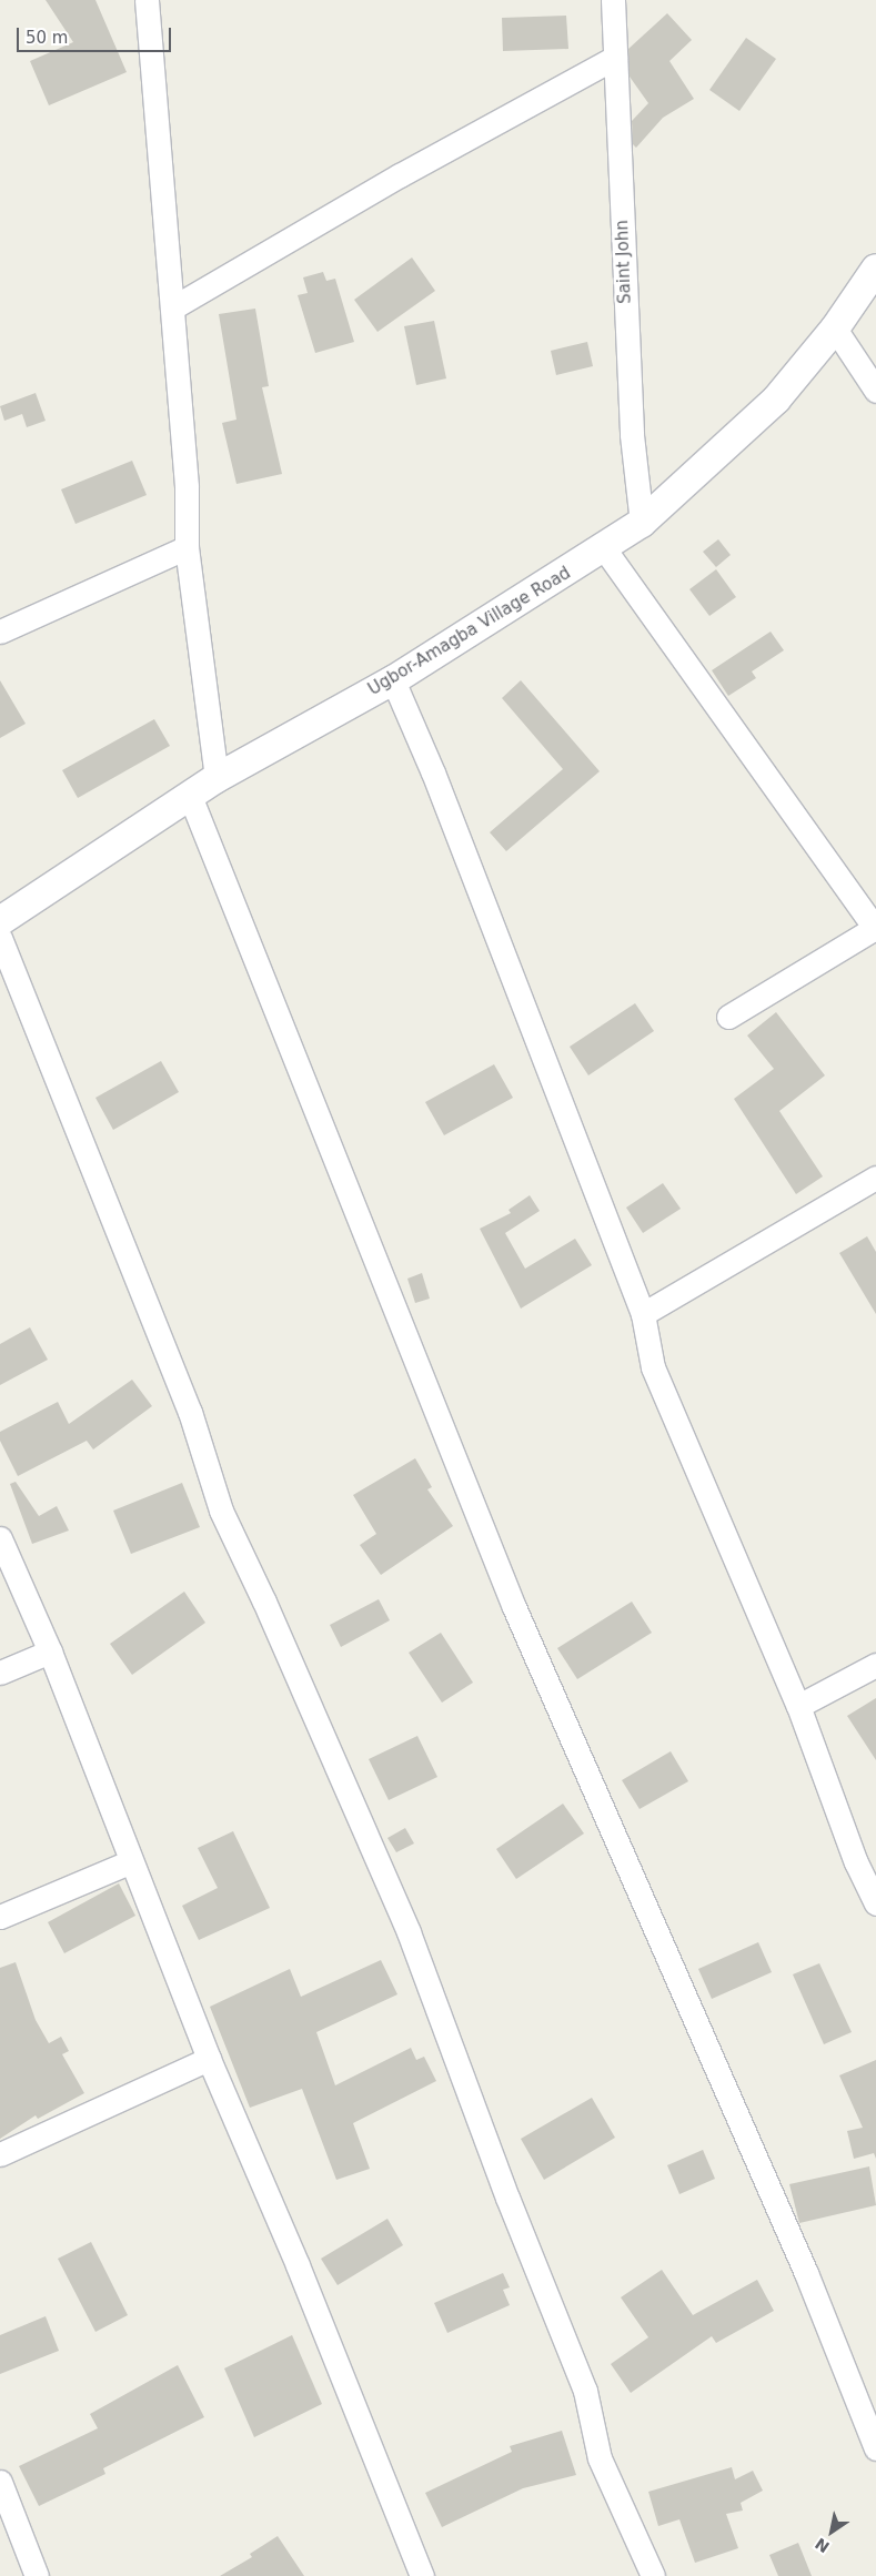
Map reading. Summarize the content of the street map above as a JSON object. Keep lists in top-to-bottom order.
{
  "streets": {
    "street": ["Saint John", "Ugbor-Amagba Village Road"]
  },
  "crossings": [
    ["Saint John", "Ugbor-Amagba Village Road"]
  ],
  "scale_bar": "50 m",
  "north": "bottom left"
}
